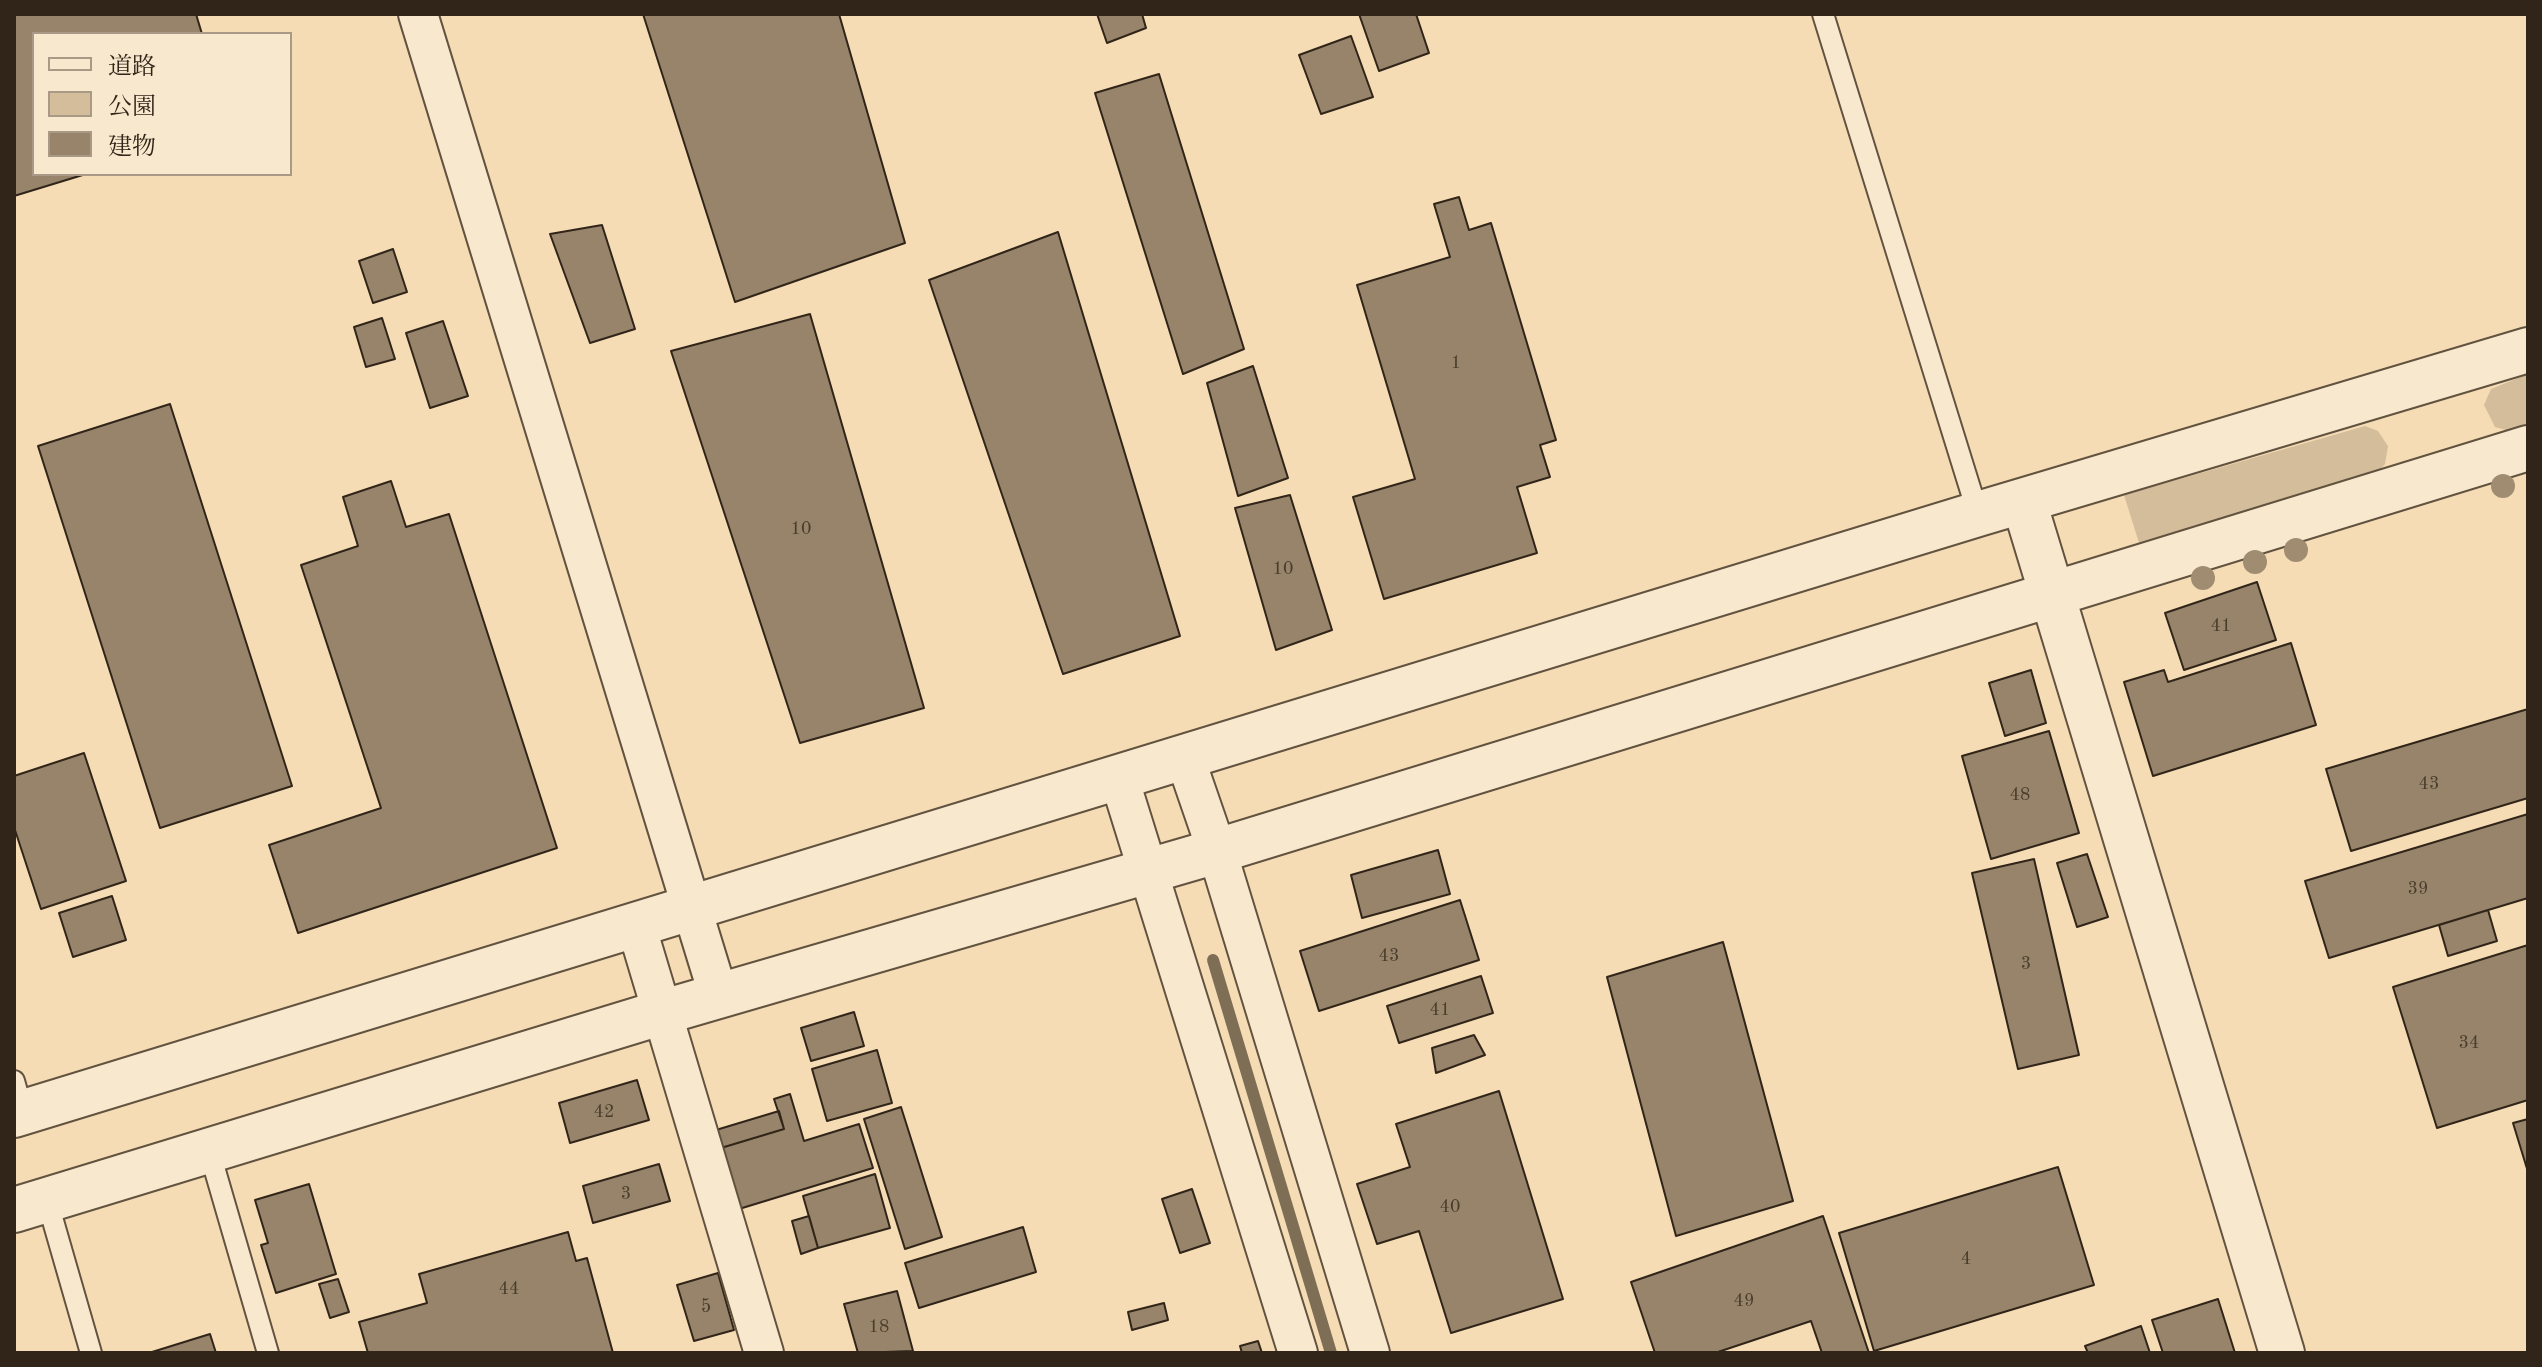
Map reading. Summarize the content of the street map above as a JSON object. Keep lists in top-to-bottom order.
{
  "house_numbers": [
    "1",
    "10",
    "10",
    "41",
    "43",
    "48",
    "39",
    "43",
    "3",
    "41",
    "34",
    "42",
    "3",
    "40",
    "4",
    "44",
    "49",
    "5",
    "18"
  ],
  "legend": ["道路", "公園", "建物"]
}
